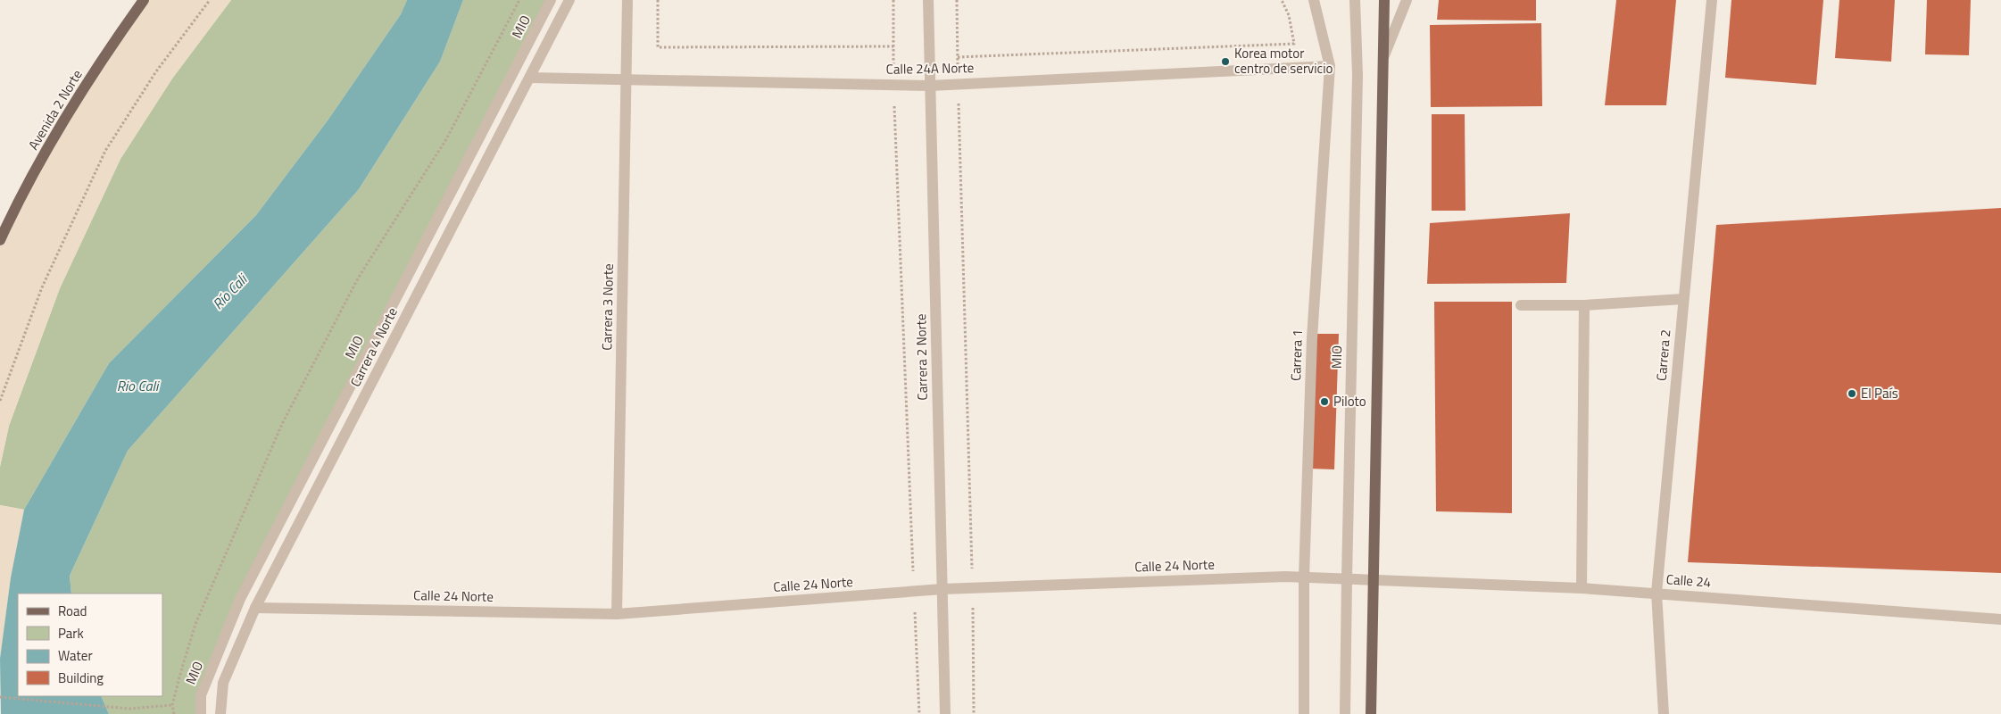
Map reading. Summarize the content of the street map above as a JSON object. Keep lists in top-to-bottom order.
{
  "streets": {
    "main road": ["Avenida 2 Norte"],
    "street": [
      "MIO",
      "Calle 24A Norte",
      "Carrera 3 Norte",
      "Carrera 4 Norte",
      "Carrera 1",
      "Carrera 2",
      "Carrera 2 Norte",
      "Calle 24 Norte",
      "Calle 24"
    ]
  },
  "crossings": [
    ["MIO", "Calle 24 Norte"],
    ["Calle 24A Norte", "Carrera 3 Norte"],
    ["Calle 24A Norte", "Carrera 4 Norte"],
    ["Calle 24A Norte", "Carrera 1"],
    ["Calle 24A Norte", "Carrera 2 Norte"],
    ["Carrera 3 Norte", "Calle 24 Norte"],
    ["Carrera 4 Norte", "Calle 24 Norte"],
    ["Carrera 1", "Calle 24 Norte"],
    ["Carrera 2", "Calle 24"],
    ["Carrera 2 Norte", "Calle 24 Norte"],
    ["Calle 24 Norte", "Calle 24"]
  ],
  "water": ["Río Cali", "Rio Cali"],
  "places": ["Korea motor centro de servicio", "El País", "Piloto"],
  "legend": [
    "Road",
    "Park",
    "Water",
    "Building"
  ]
}
